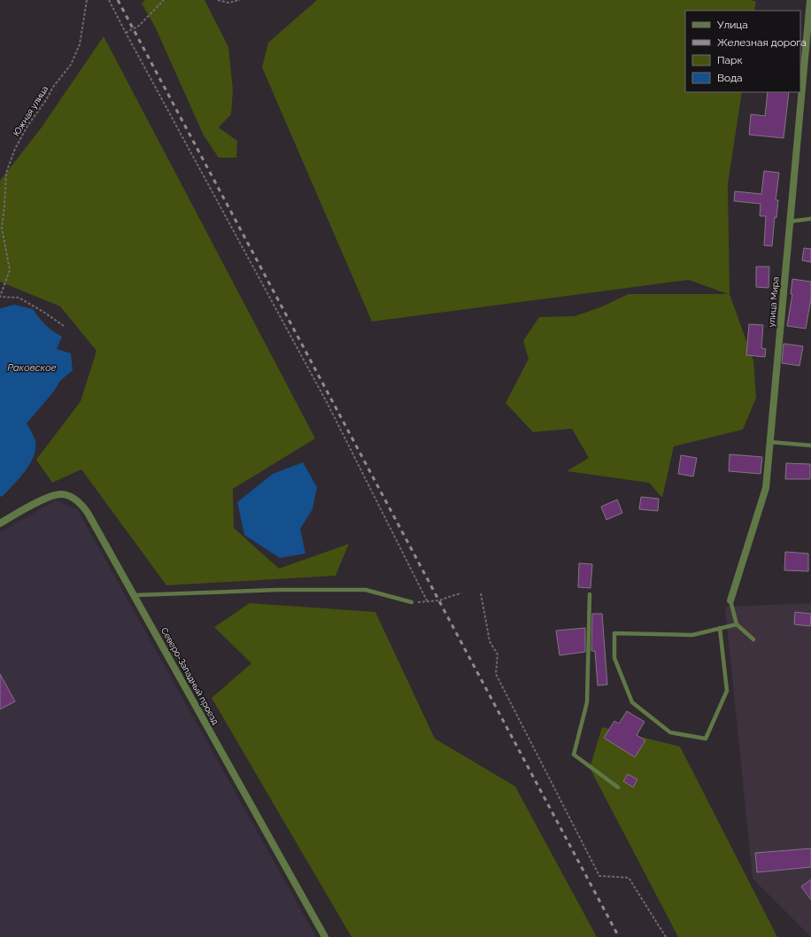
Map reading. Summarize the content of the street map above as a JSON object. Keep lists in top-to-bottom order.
{
  "streets": {
    "street": ["улица Мира", "Северо-Западный проезд"],
    "path": ["Южная улица"]
  },
  "water": ["Раковское"],
  "legend": [
    "Улица",
    "Железная дорога",
    "Парк",
    "Вода"
  ]
}
